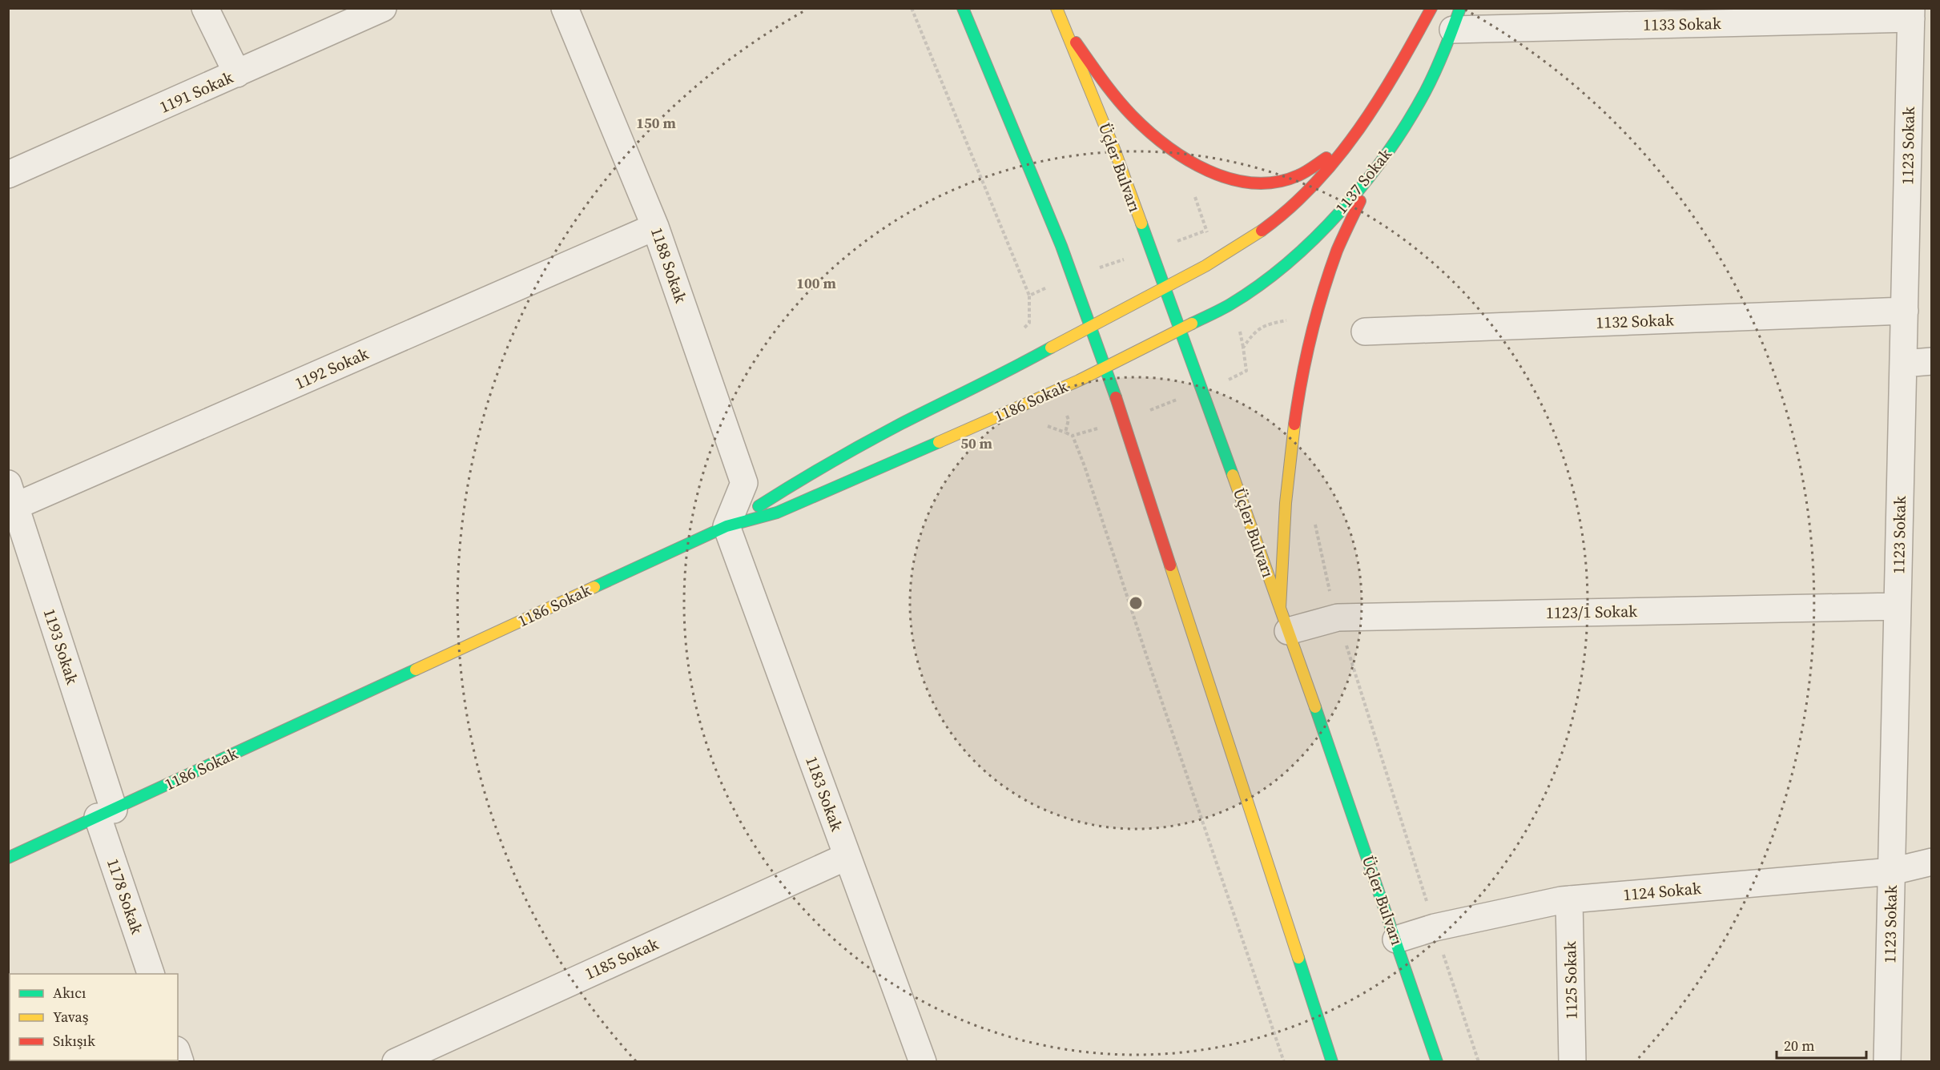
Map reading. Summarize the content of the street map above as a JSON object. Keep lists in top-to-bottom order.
{
  "streets": {
    "street": [
      "1133 Sokak",
      "1191 Sokak",
      "1123 Sokak",
      "Üçler Bulvarı",
      "1137 Sokak",
      "1188 Sokak",
      "1132 Sokak",
      "1192 Sokak",
      "1186 Sokak",
      "1123/1 Sokak",
      "1193 Sokak",
      "1183 Sokak",
      "1124 Sokak",
      "1178 Sokak",
      "1185 Sokak",
      "1125 Sokak"
    ]
  },
  "crossings": [
    ["1133 Sokak", "1123 Sokak"],
    ["1133 Sokak", "1137 Sokak"],
    ["1123 Sokak", "1132 Sokak"],
    ["1123 Sokak", "1123/1 Sokak"],
    ["1123 Sokak", "1124 Sokak"],
    ["Üçler Bulvarı", "1137 Sokak"],
    ["Üçler Bulvarı", "1186 Sokak"],
    ["Üçler Bulvarı", "1123/1 Sokak"],
    ["Üçler Bulvarı", "1124 Sokak"],
    ["1137 Sokak", "1186 Sokak"],
    ["1188 Sokak", "1192 Sokak"],
    ["1188 Sokak", "1186 Sokak"],
    ["1188 Sokak", "1183 Sokak"],
    ["1192 Sokak", "1193 Sokak"],
    ["1186 Sokak", "1193 Sokak"],
    ["1186 Sokak", "1183 Sokak"],
    ["1186 Sokak", "1178 Sokak"],
    ["1193 Sokak", "1178 Sokak"],
    ["1183 Sokak", "1185 Sokak"],
    ["1124 Sokak", "1125 Sokak"]
  ],
  "legend": ["Akıcı", "Yavaş", "Sıkışık"],
  "scale_bar": "20 m",
  "rings": ["150 m", "100 m", "50 m"]
}
